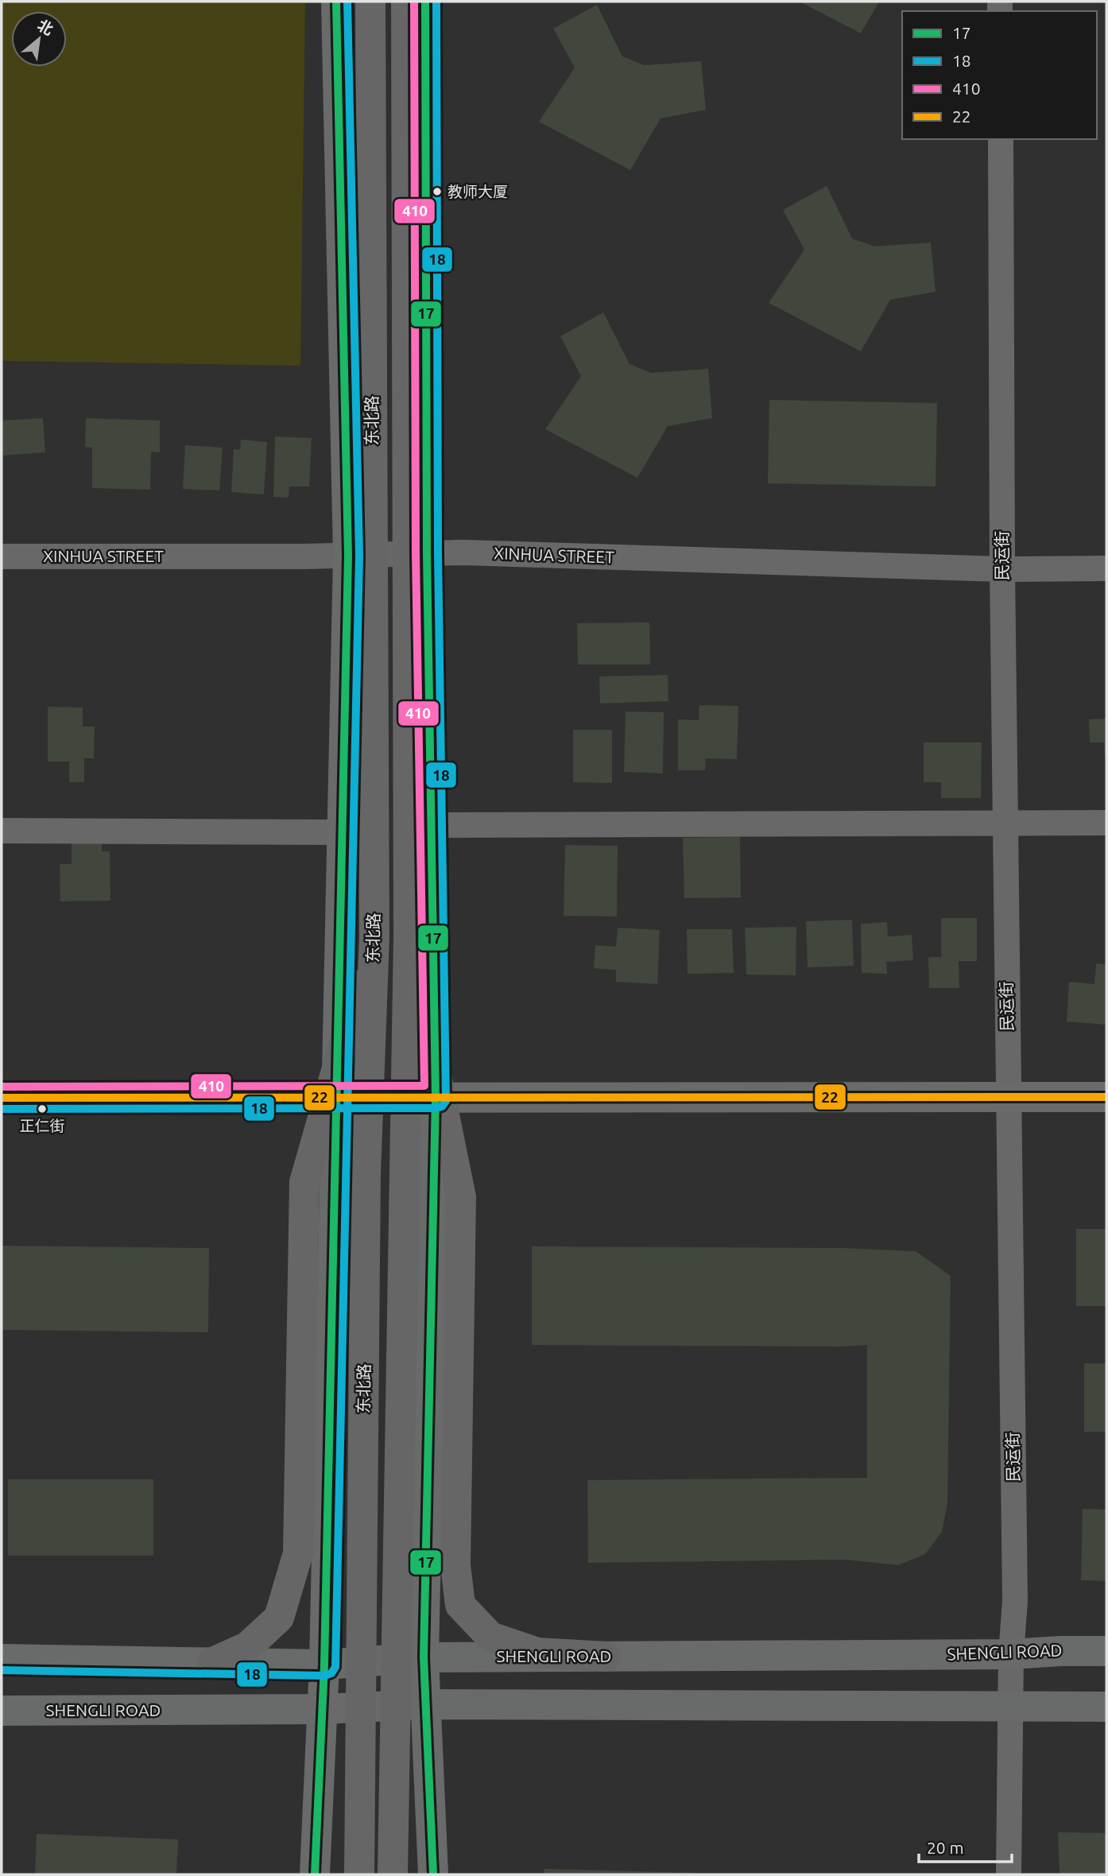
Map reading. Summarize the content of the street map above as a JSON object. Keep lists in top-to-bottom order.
{
  "streets": {
    "highway": ["东北路"],
    "main road": ["SHENGLI ROAD"],
    "street": ["XINHUA STREET", "民运街"]
  },
  "crossings": [
    ["东北路", "XINHUA STREET"],
    ["东北路", "SHENGLI ROAD"],
    ["XINHUA STREET", "民运街"],
    ["民运街", "SHENGLI ROAD"]
  ],
  "places": ["教师大厦", "正仁街"],
  "lines": [
    "transit line 17",
    "transit line 18",
    "transit line 410",
    "transit line 22"
  ],
  "legend": [
    "17",
    "18",
    "410",
    "22"
  ],
  "scale_bar": "20 m",
  "north": "top right"
}
